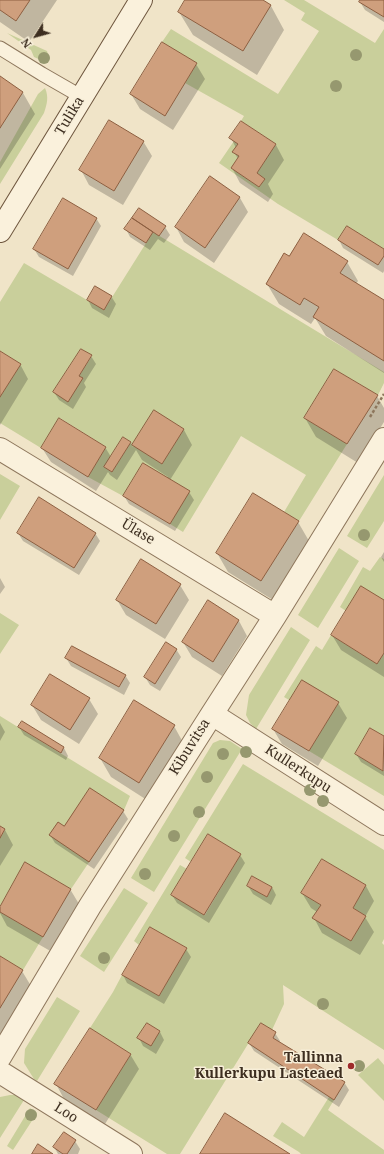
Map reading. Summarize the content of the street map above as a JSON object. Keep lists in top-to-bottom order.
{
  "streets": {
    "street": [
      "Tulika",
      "Ülase",
      "Kibuvitsa",
      "Kullerkupu",
      "Loo"
    ]
  },
  "crossings": [
    ["Ülase", "Kibuvitsa"],
    ["Kibuvitsa", "Kullerkupu"]
  ],
  "places": ["Tallinna Kullerkupu Lasteaed"],
  "north": "bottom left"
}
